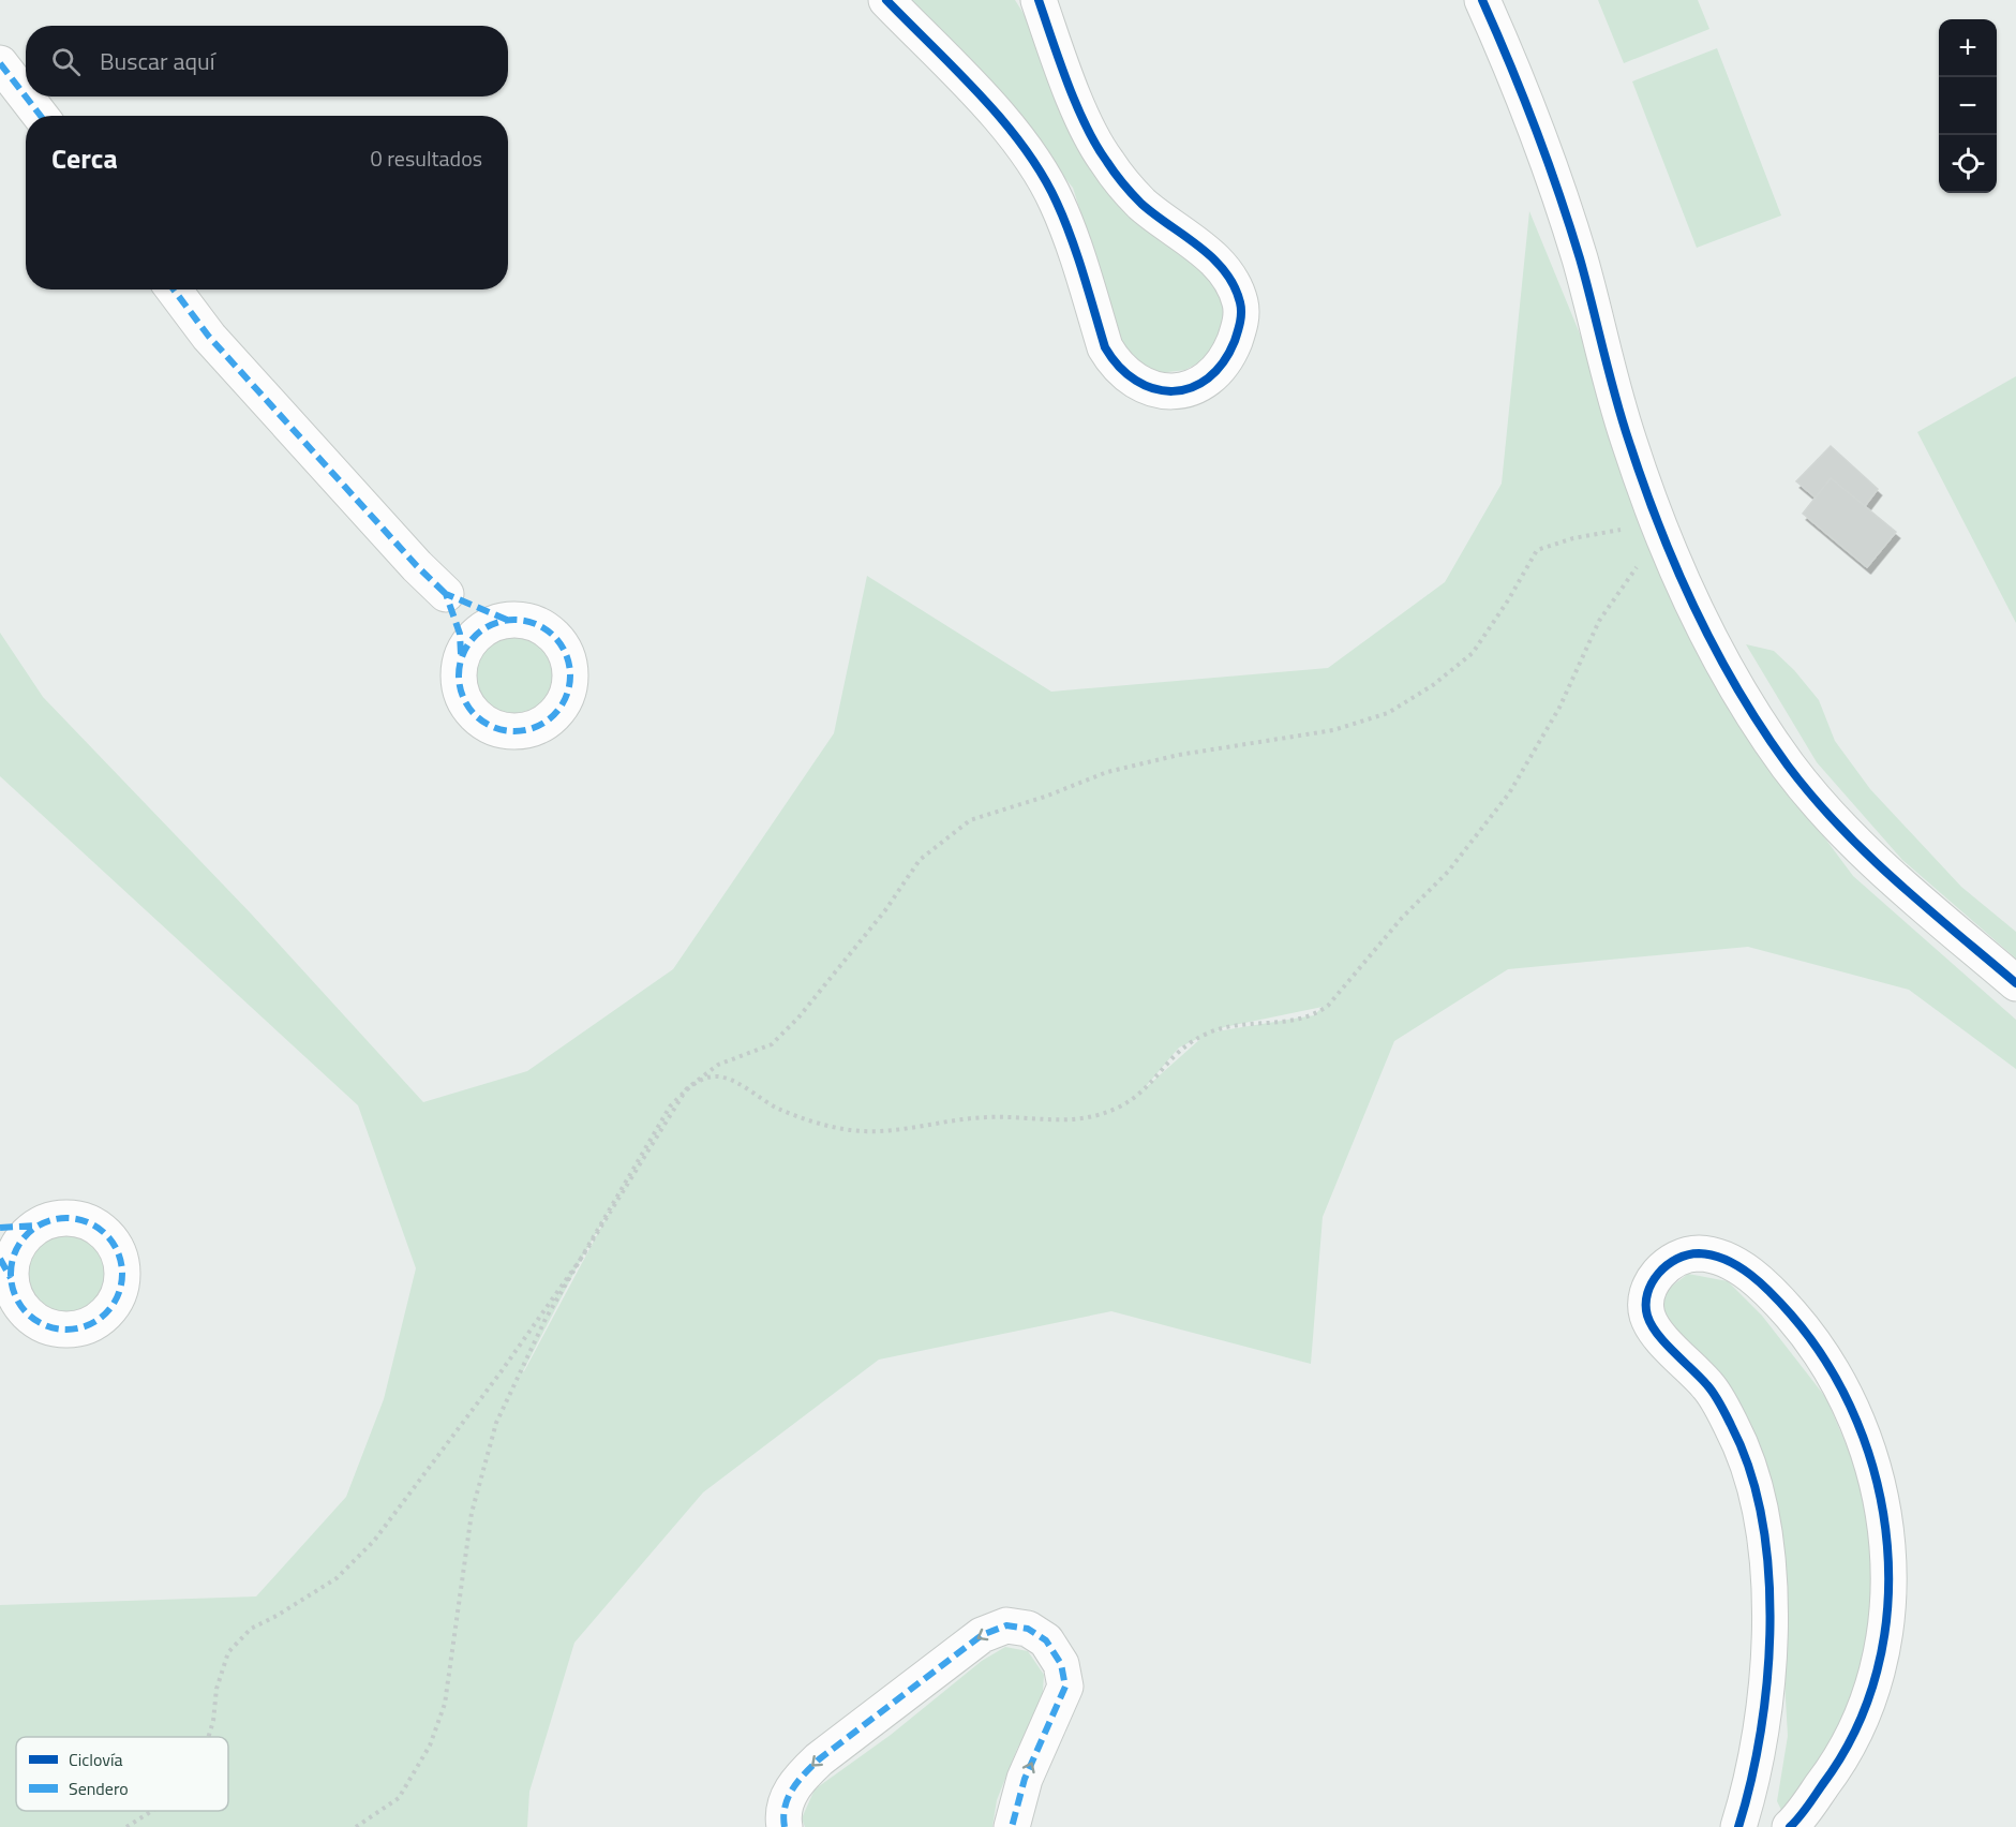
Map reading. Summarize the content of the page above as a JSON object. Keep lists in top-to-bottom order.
{
  "legend": ["Ciclovía", "Sendero"],
  "page": {
    "map_buttons": ["+", "−"],
    "search": "Buscar aquí",
    "heading": ["Cerca", "0 resultados"]
  }
}
